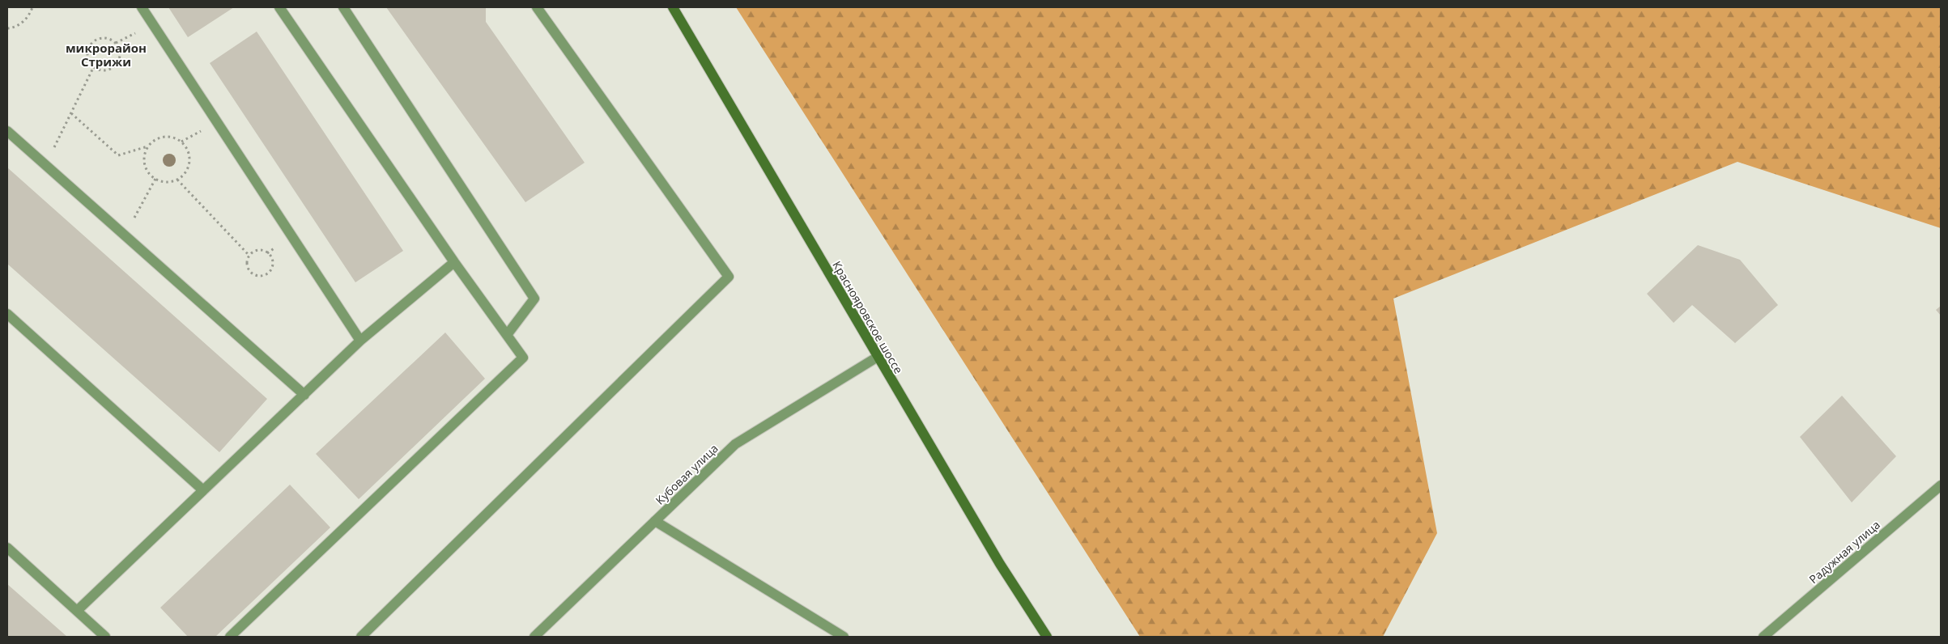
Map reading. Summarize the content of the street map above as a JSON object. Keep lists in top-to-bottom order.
{
  "streets": {
    "street": ["Краснояровское шоссе", "Кубовая улица", "Радужная улица"]
  },
  "crossings": [
    ["Краснояровское шоссе", "Кубовая улица"]
  ],
  "districts": ["микрорайон Стрижи"]
}
